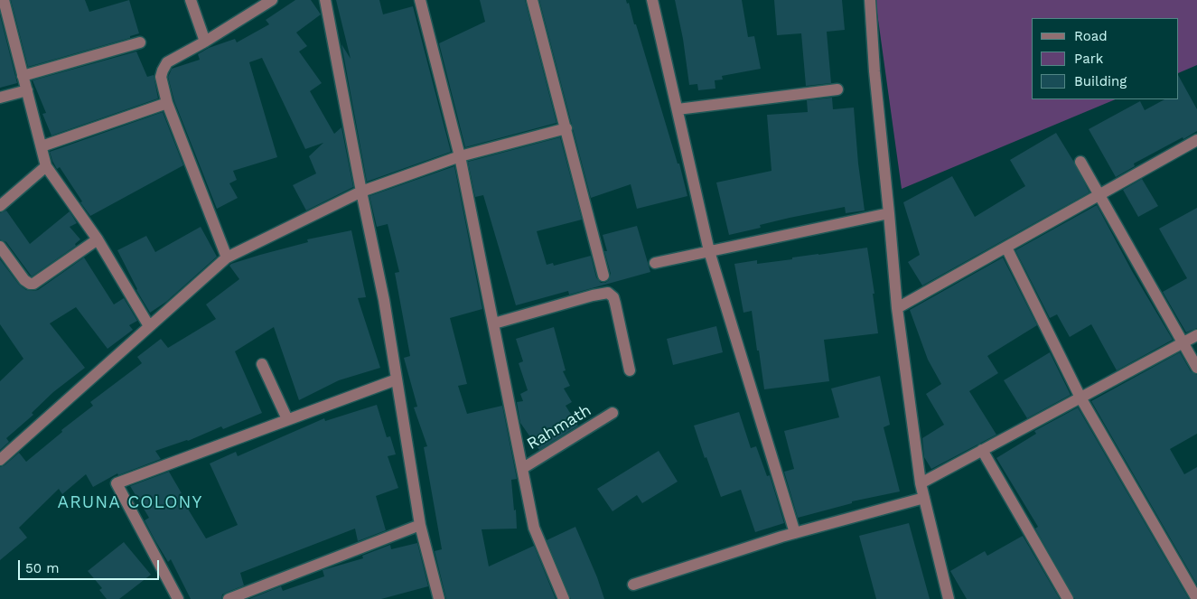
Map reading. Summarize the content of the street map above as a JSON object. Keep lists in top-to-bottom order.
{
  "streets": {
    "street": ["Rahmath"]
  },
  "districts": ["ARUNA COLONY"],
  "legend": ["Road", "Park", "Building"],
  "scale_bar": "50 m"
}
